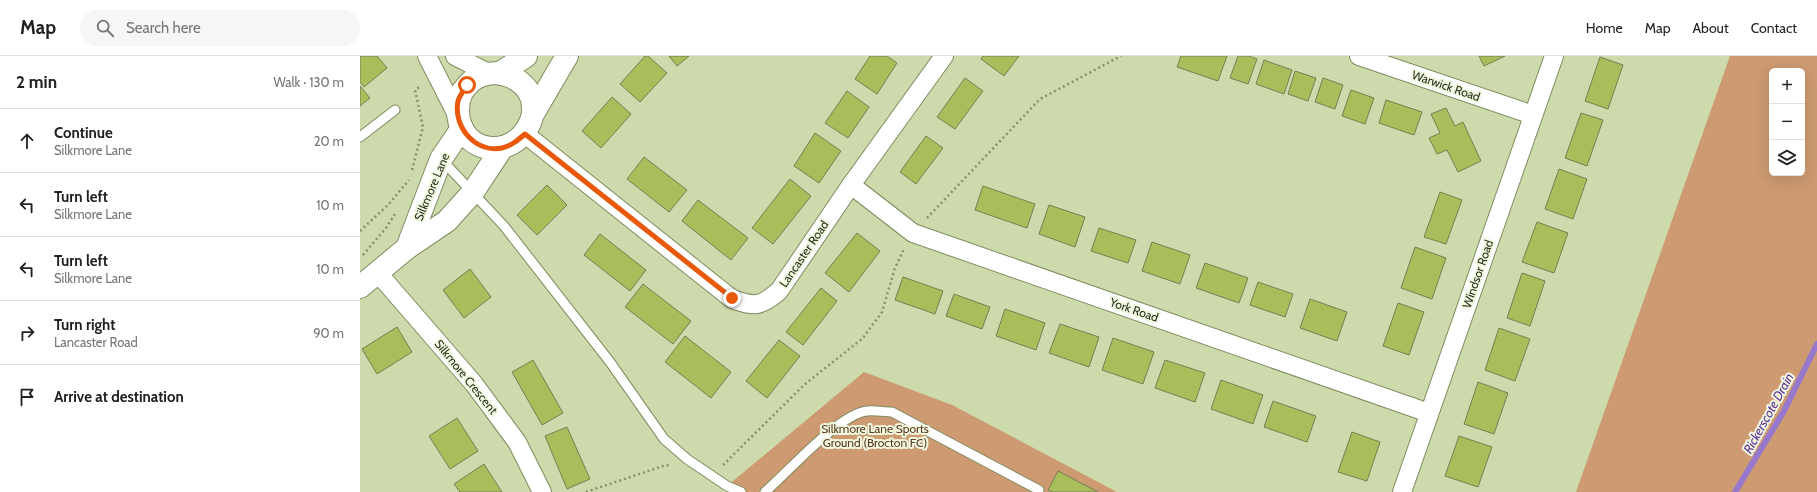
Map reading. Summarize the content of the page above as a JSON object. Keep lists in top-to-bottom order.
{
  "streets": {
    "street": [
      "Warwick Road",
      "Silkmore Lane",
      "Lancaster Road",
      "Windsor Road",
      "York Road",
      "Silkmore Crescent"
    ]
  },
  "crossings": [
    ["Warwick Road", "Windsor Road"],
    ["Silkmore Lane", "Lancaster Road"],
    ["Silkmore Lane", "Silkmore Crescent"],
    ["Lancaster Road", "York Road"],
    ["Windsor Road", "York Road"]
  ],
  "water": ["Rickerscote Drain"],
  "parks": ["Silkmore Lane Sports Ground (Brocton FC)"],
  "page": {
    "header": "Map",
    "search": "Search here",
    "nav": [
      "Home",
      "Map",
      "About",
      "Contact"
    ],
    "heading": ["2 min", "Walk · 130 m"],
    "map_buttons": ["+", "−"],
    "list": [
      ["Continue", "Silkmore Lane", "20 m"],
      ["Turn left", "Silkmore Lane", "10 m"],
      ["Turn left", "Silkmore Lane", "10 m"],
      ["Turn right", "Lancaster Road", "90 m"],
      "Arrive at destination"
    ]
  }
}
